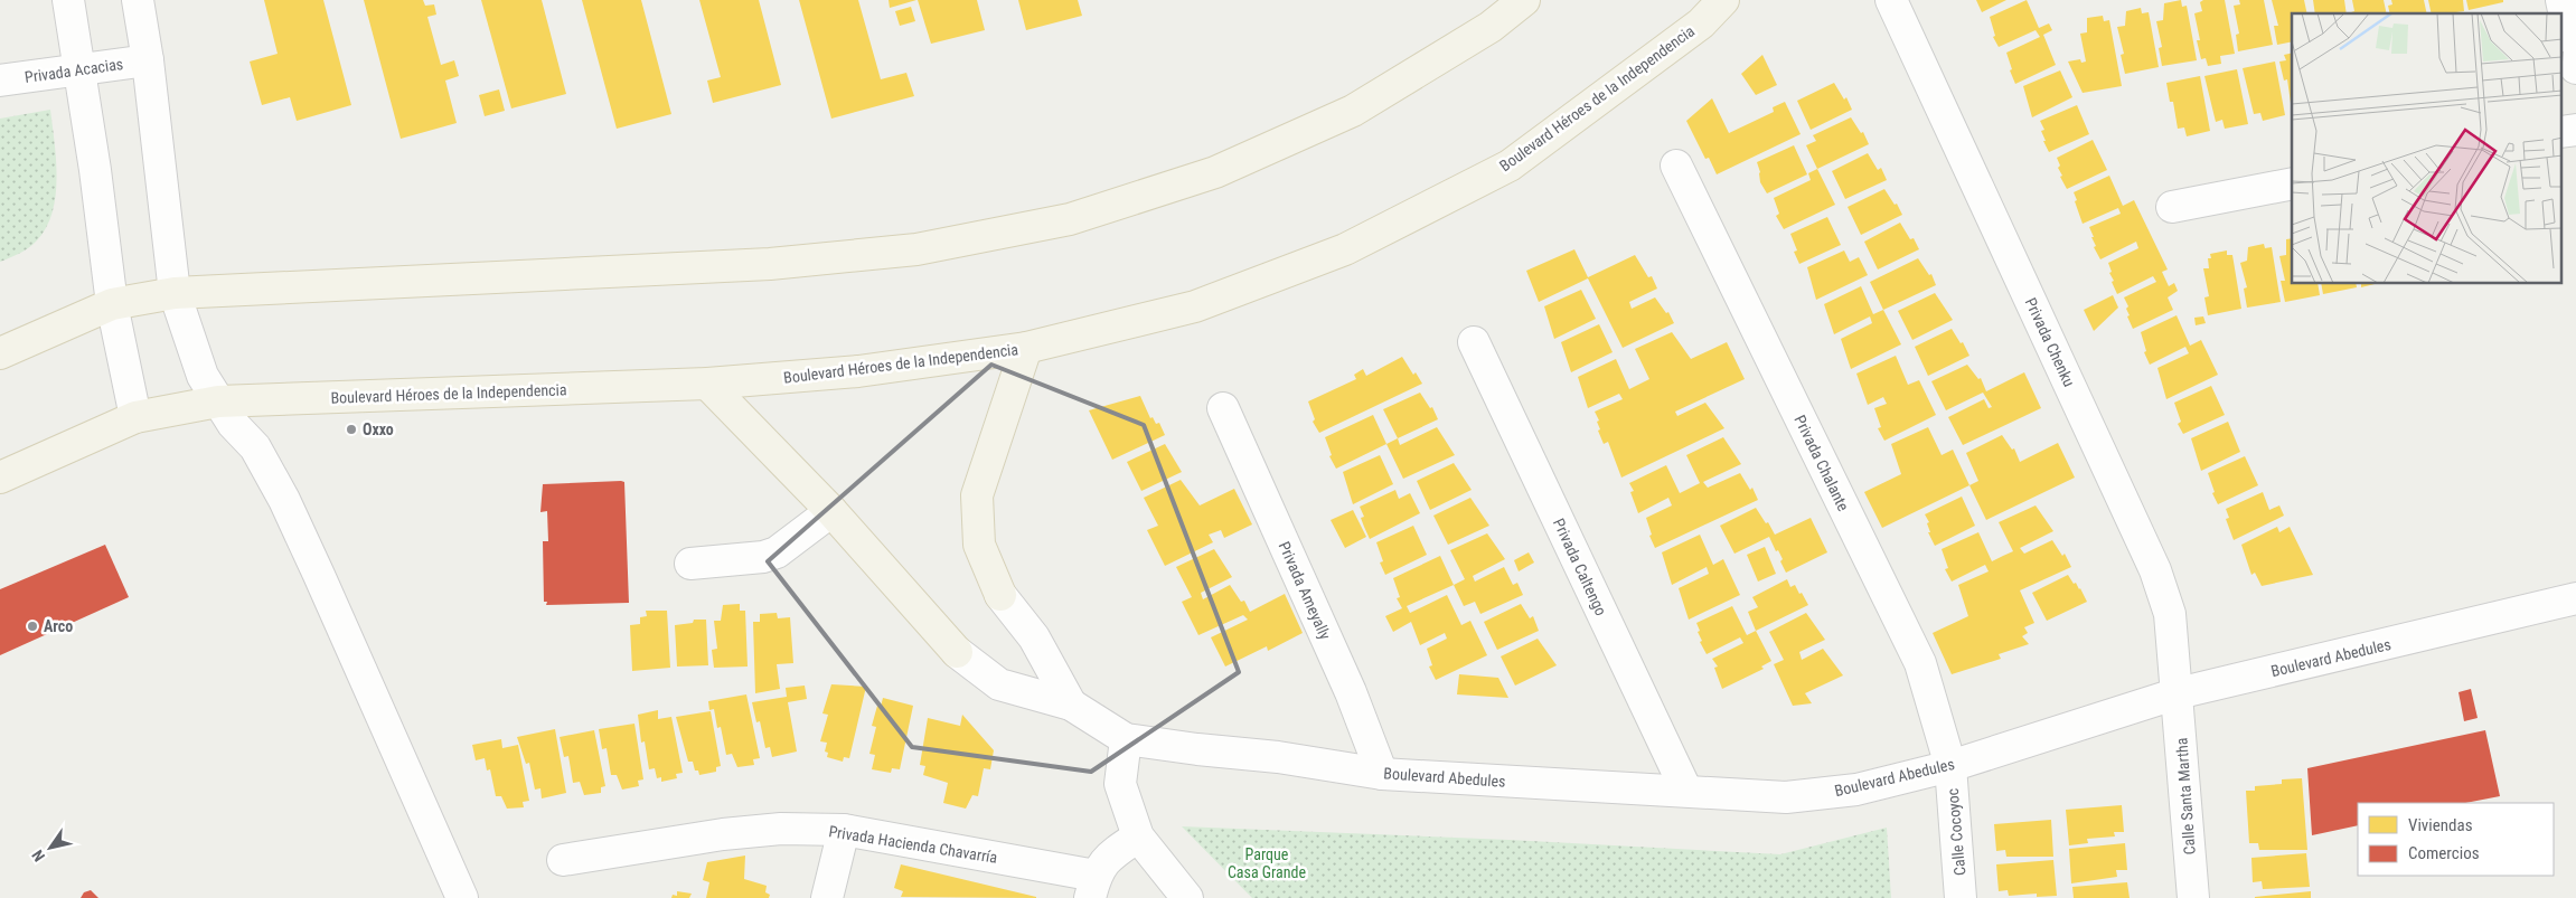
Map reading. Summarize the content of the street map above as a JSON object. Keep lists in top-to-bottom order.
{
  "streets": {
    "main road": ["Boulevard Héroes de la Independencia"],
    "street": [
      "Privada Acacias",
      "Privada Chenku",
      "Privada Chalante",
      "Privada Caltengo",
      "Privada Ameyally",
      "Boulevard Abedules",
      "Calle Santa Martha",
      "Calle Cocoyoc",
      "Privada Hacienda Chavarría"
    ]
  },
  "crossings": [
    ["Privada Chenku", "Boulevard Abedules"],
    ["Privada Chenku", "Calle Santa Martha"],
    ["Privada Chalante", "Boulevard Abedules"],
    ["Privada Chalante", "Calle Cocoyoc"],
    ["Privada Caltengo", "Boulevard Abedules"],
    ["Privada Ameyally", "Boulevard Abedules"],
    ["Boulevard Abedules", "Calle Santa Martha"],
    ["Boulevard Abedules", "Calle Cocoyoc"]
  ],
  "parks": ["Parque Casa Grande"],
  "places": ["Oxxo", "Arco"],
  "legend": ["Viviendas", "Comercios"],
  "north": "bottom left"
}
